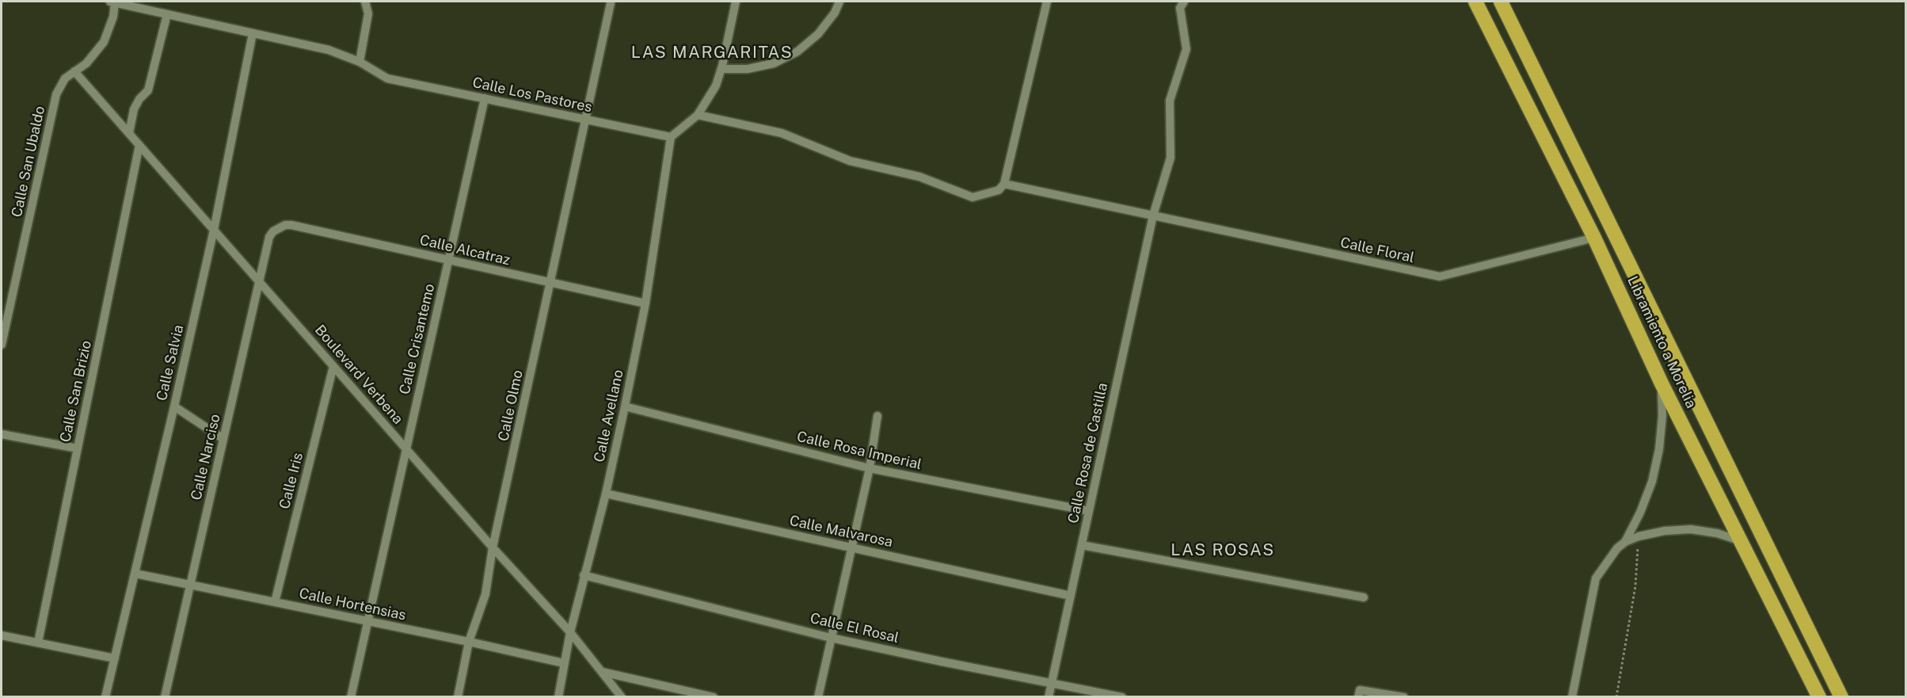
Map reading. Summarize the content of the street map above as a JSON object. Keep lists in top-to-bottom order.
{
  "streets": {
    "highway": ["Libramiento a Morelia"],
    "street": [
      "Calle Los Pastores",
      "Calle San Ubaldo",
      "Calle Alcatraz",
      "Calle Floral",
      "Calle Crisantemo",
      "Calle Salvia",
      "Boulevard Verbena",
      "Calle San Brizio",
      "Calle Olmo",
      "Calle Avellano",
      "Calle Rosa Imperial",
      "Calle Rosa de Castilla",
      "Calle Narciso",
      "Calle Iris",
      "Calle Malvarosa",
      "Calle Hortensias",
      "Calle El Rosal"
    ]
  },
  "crossings": [
    ["Calle Los Pastores", "Calle San Ubaldo"],
    ["Calle Los Pastores", "Calle Crisantemo"],
    ["Calle Los Pastores", "Calle Salvia"],
    ["Calle Los Pastores", "Calle Olmo"],
    ["Calle Los Pastores", "Calle Avellano"],
    ["Calle San Ubaldo", "Boulevard Verbena"],
    ["Calle Alcatraz", "Calle Crisantemo"],
    ["Calle Alcatraz", "Calle Olmo"],
    ["Calle Alcatraz", "Calle Avellano"],
    ["Calle Alcatraz", "Calle Narciso"],
    ["Calle Floral", "Libramiento a Morelia"],
    ["Calle Floral", "Calle Rosa de Castilla"],
    ["Calle Crisantemo", "Boulevard Verbena"],
    ["Calle Crisantemo", "Calle Hortensias"],
    ["Calle Salvia", "Boulevard Verbena"],
    ["Calle Salvia", "Calle Hortensias"],
    ["Boulevard Verbena", "Calle San Brizio"],
    ["Boulevard Verbena", "Calle Olmo"],
    ["Boulevard Verbena", "Calle Avellano"],
    ["Boulevard Verbena", "Calle Narciso"],
    ["Boulevard Verbena", "Calle Iris"],
    ["Calle Olmo", "Calle Hortensias"],
    ["Calle Avellano", "Calle Rosa Imperial"],
    ["Calle Avellano", "Calle Malvarosa"],
    ["Calle Avellano", "Calle Hortensias"],
    ["Calle Avellano", "Calle El Rosal"],
    ["Calle Rosa Imperial", "Calle Rosa de Castilla"],
    ["Calle Rosa de Castilla", "Calle Malvarosa"],
    ["Calle Rosa de Castilla", "Calle El Rosal"],
    ["Calle Narciso", "Calle Hortensias"],
    ["Calle Iris", "Calle Hortensias"]
  ],
  "districts": ["LAS MARGARITAS", "LAS ROSAS"]
}
